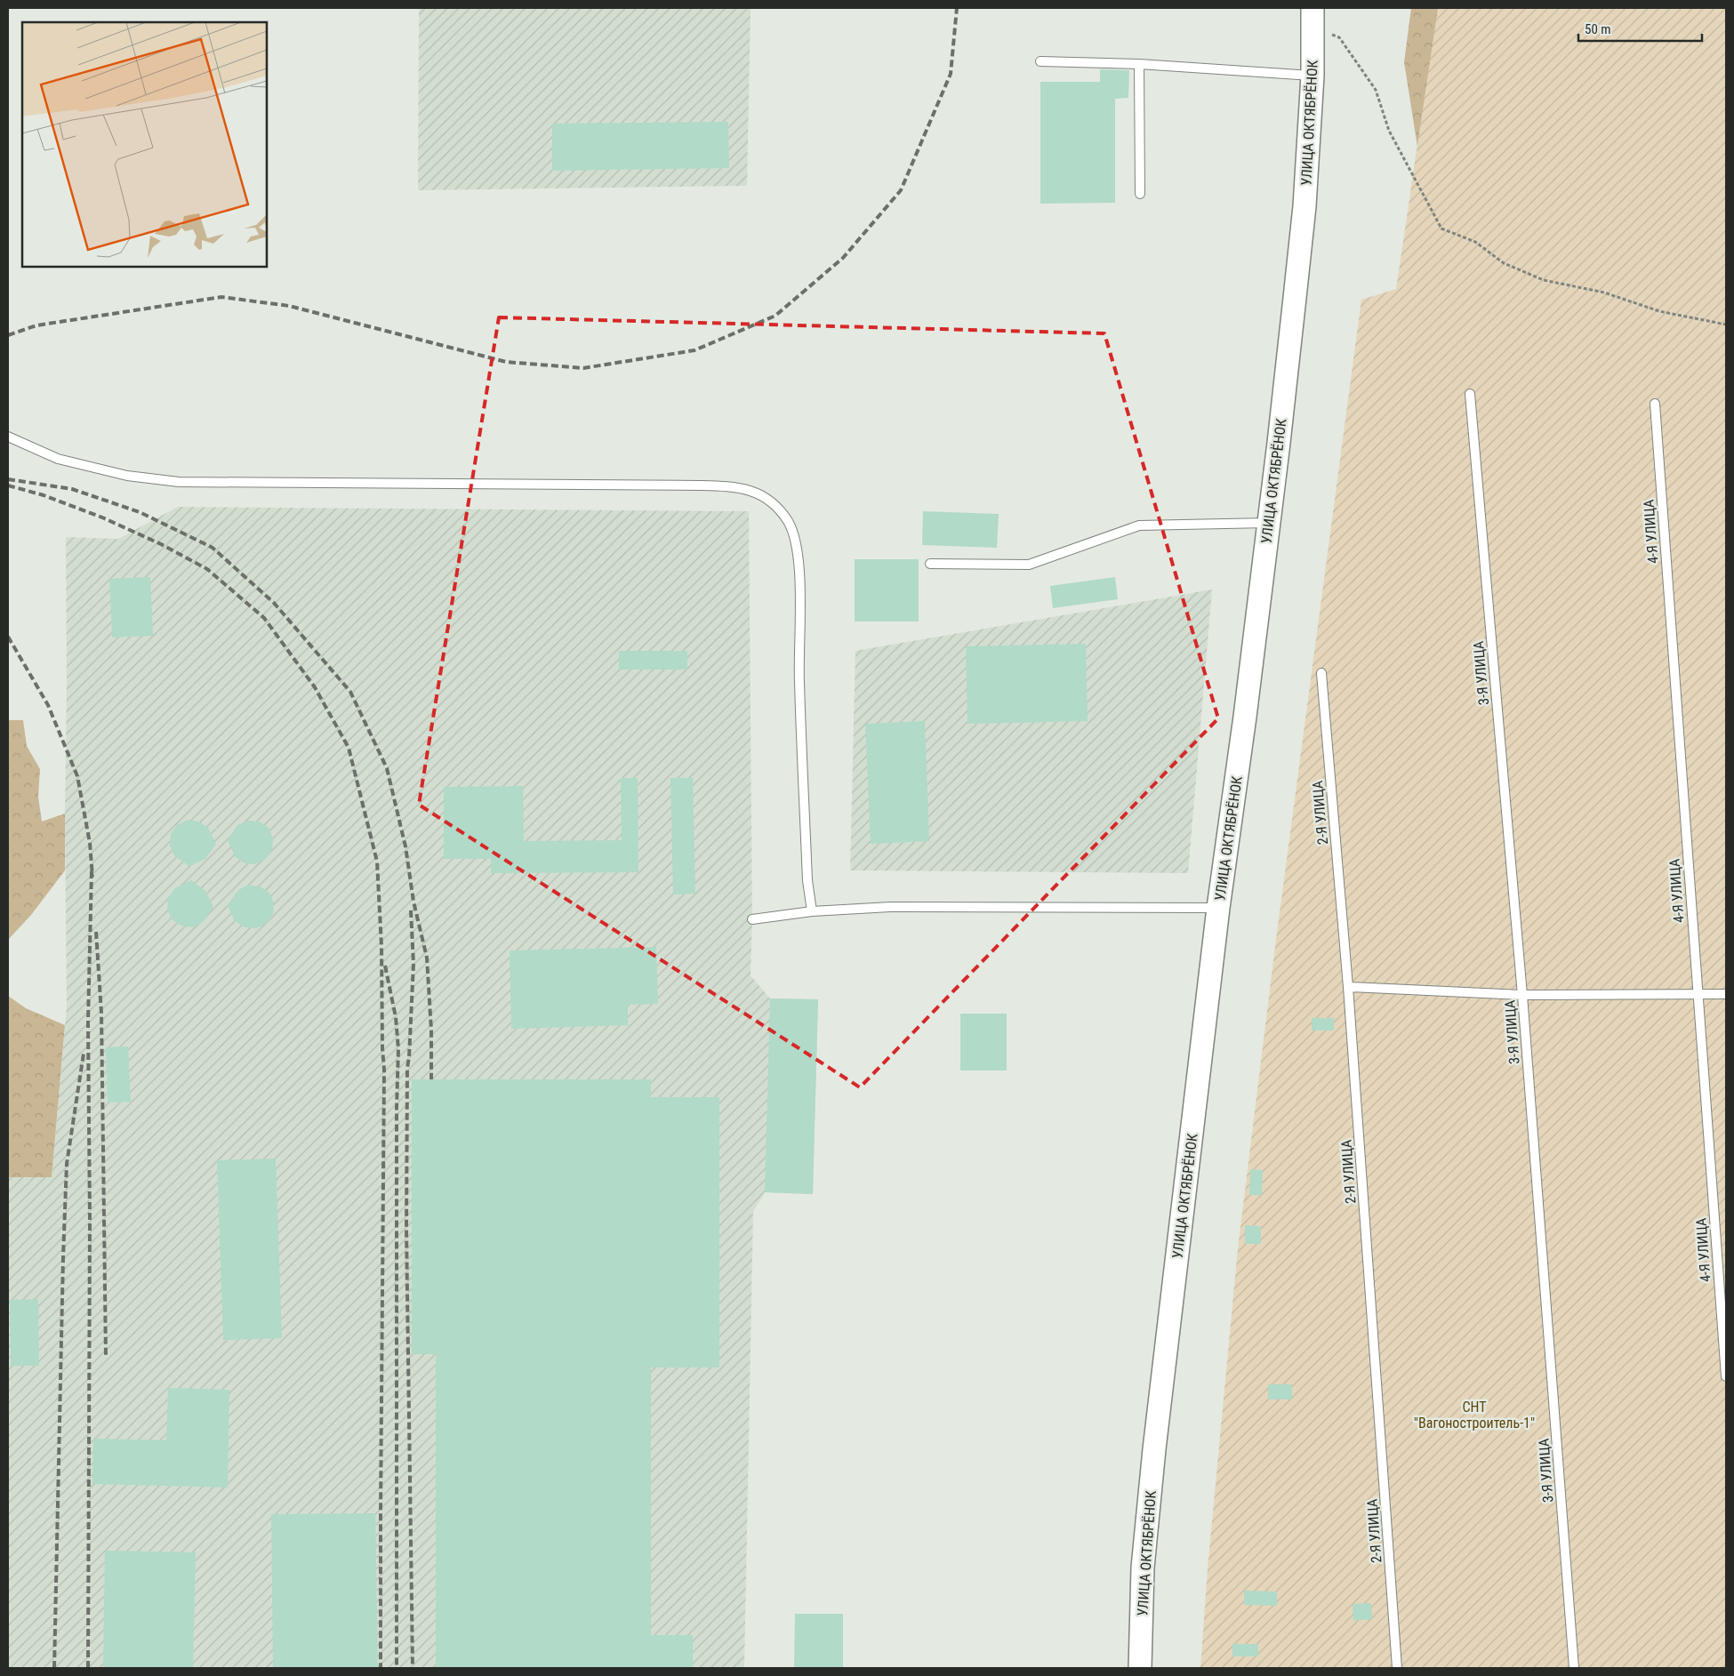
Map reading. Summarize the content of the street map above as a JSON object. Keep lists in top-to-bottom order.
{
  "streets": {
    "street": ["УЛИЦА ОКТЯБРЁНОК"],
    "lane": ["4-Я УЛИЦА", "3-Я УЛИЦА", "2-Я УЛИЦА"]
  },
  "parks": ["СНТ \"Вагоностроитель-1\""],
  "scale_bar": "50 m"
}
